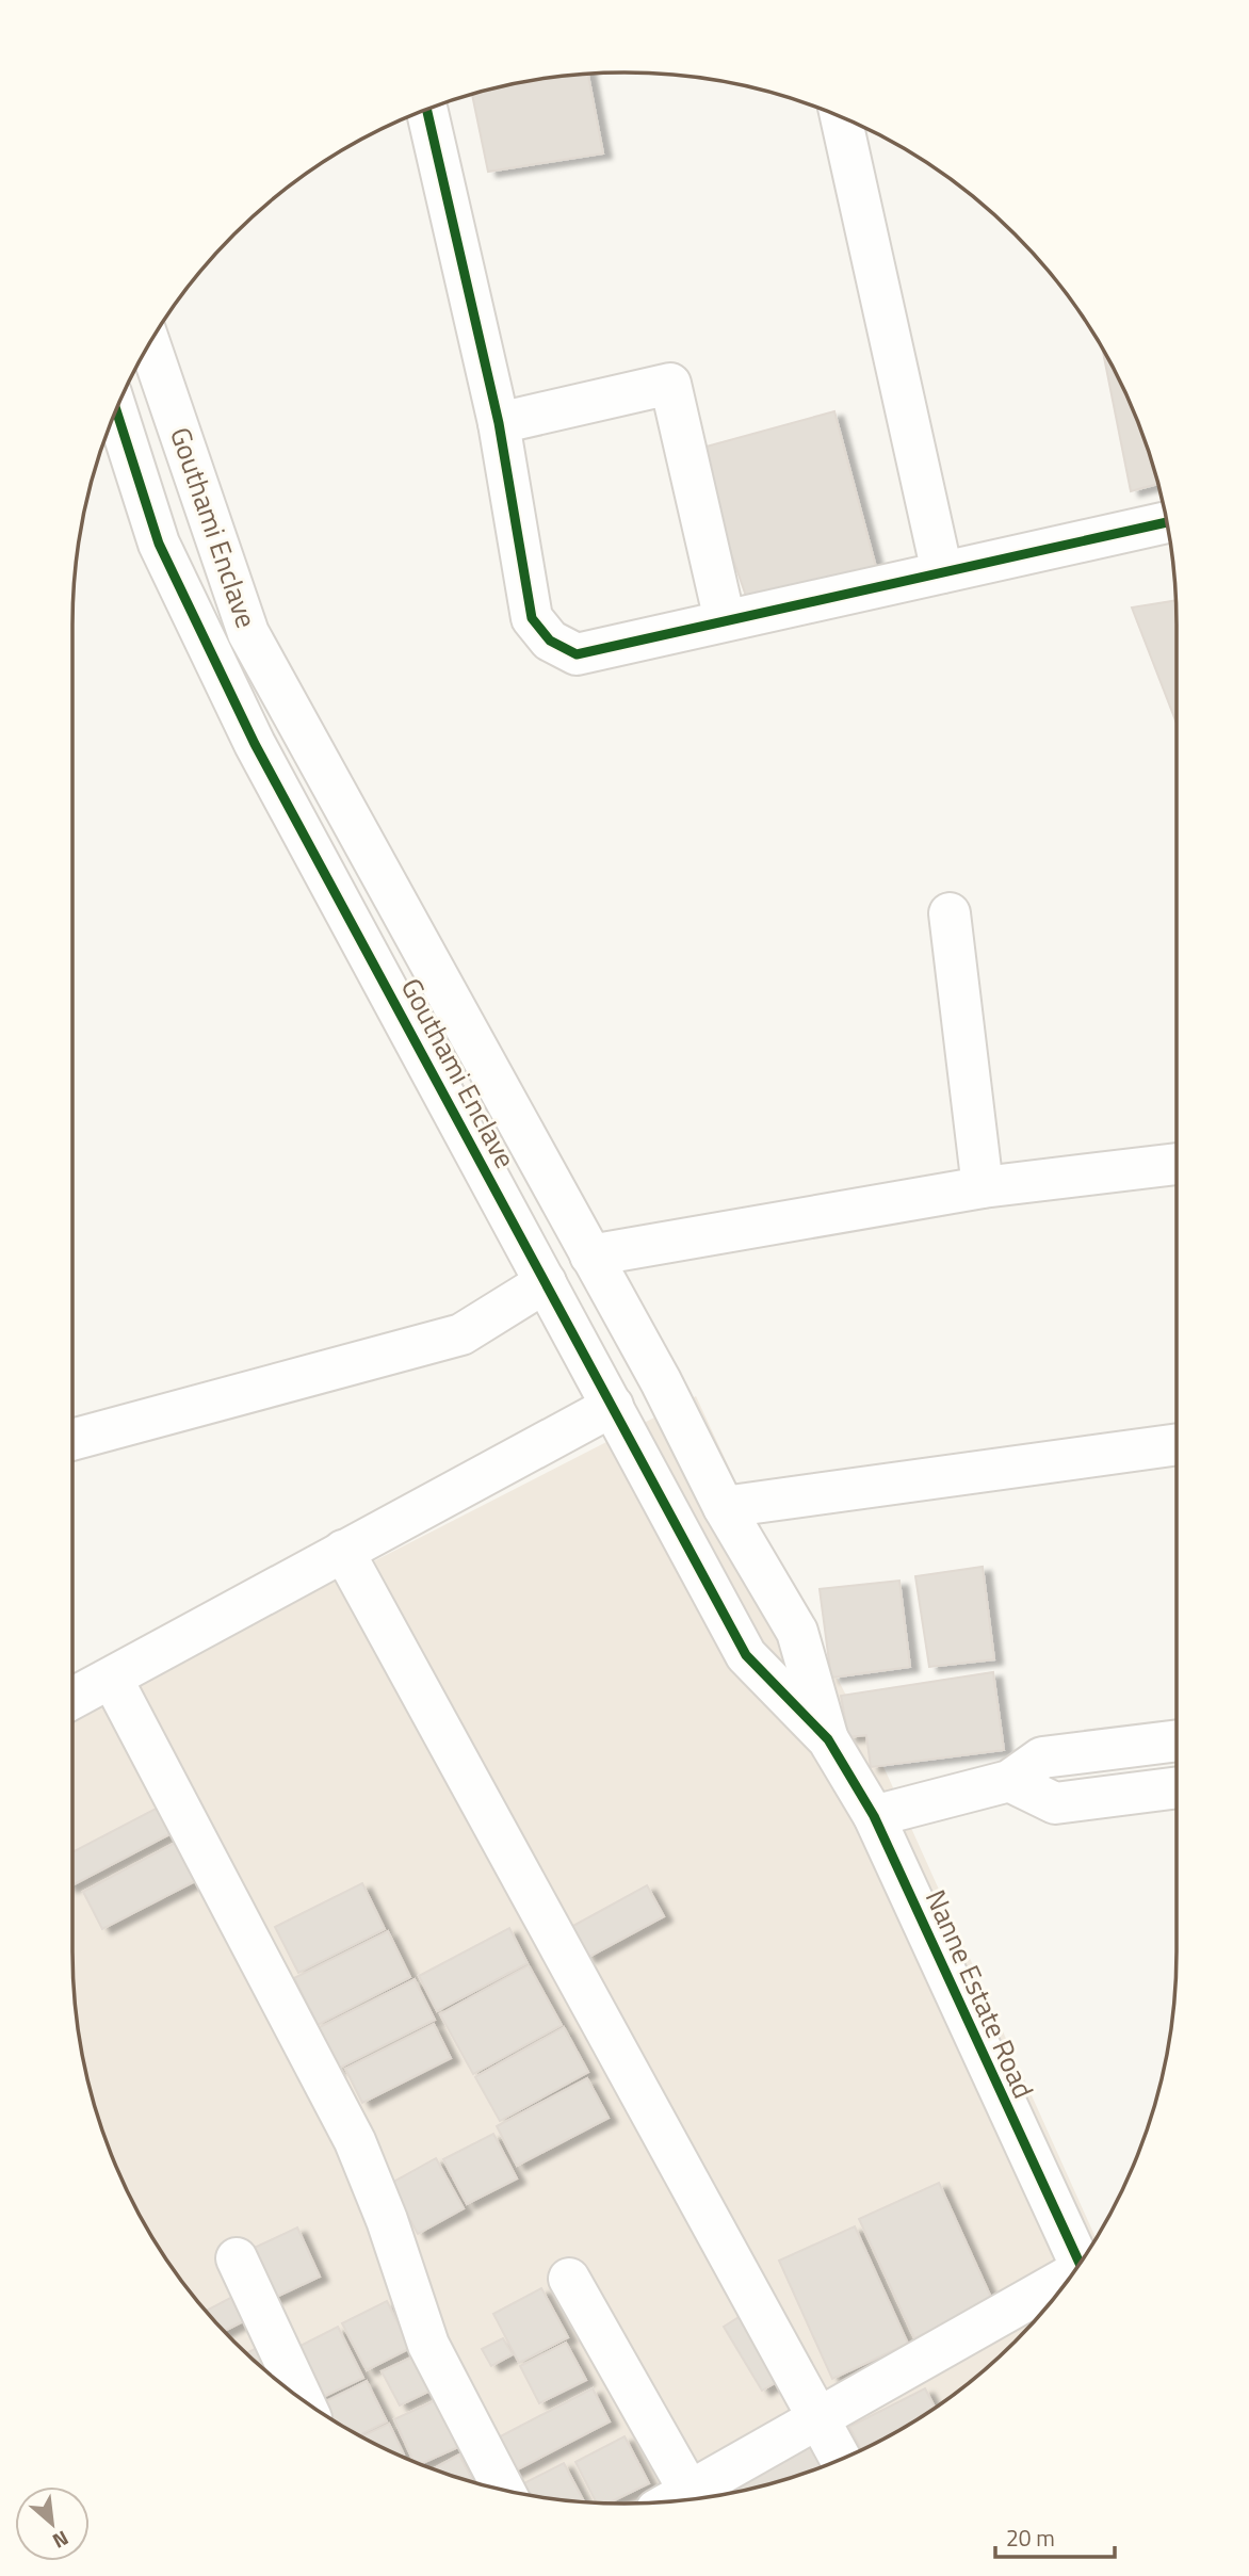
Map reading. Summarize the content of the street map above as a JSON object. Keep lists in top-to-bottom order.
{
  "streets": {
    "street": ["Gouthami Enclave", "Nanne Estate Road"]
  },
  "crossings": [
    ["Gouthami Enclave", "Nanne Estate Road"]
  ],
  "scale_bar": "20 m",
  "north": "bottom right"
}
